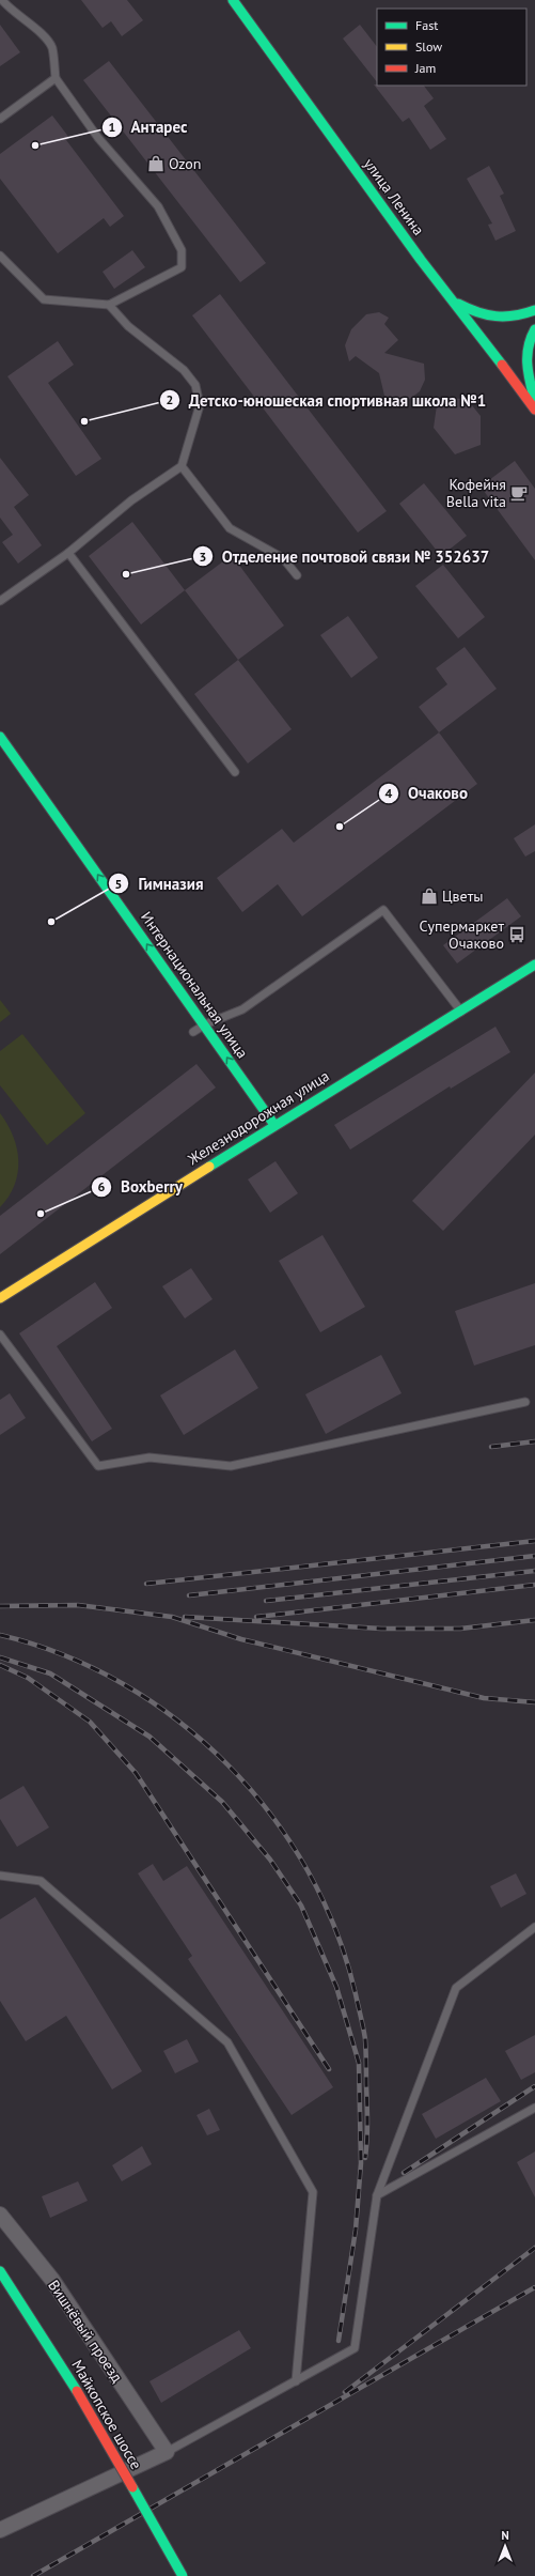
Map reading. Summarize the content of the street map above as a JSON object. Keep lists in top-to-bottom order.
{
  "streets": {
    "main road": [
      "улица Ленина",
      "Интернациональная улица",
      "Железнодорожная улица",
      "Майкопское шоссе"
    ],
    "street": ["Вишнёвый проезд"]
  },
  "crossings": [
    ["Интернациональная улица", "Железнодорожная улица"]
  ],
  "one_way": ["Интернациональная улица"],
  "places": {
    "other": [
      "Антарес",
      "Детско-юношеская спортивная школа №1",
      "Отделение почтовой связи № 352637",
      "Очаково",
      "Гимназия",
      "Boxberry"
    ],
    "shop": ["Ozon", "Цветы"],
    "cafe": ["Кофейня Bella vita"],
    "bus stop": ["Супермаркет Очаково"]
  },
  "legend": ["Fast", "Slow", "Jam"],
  "north": "top"
}
